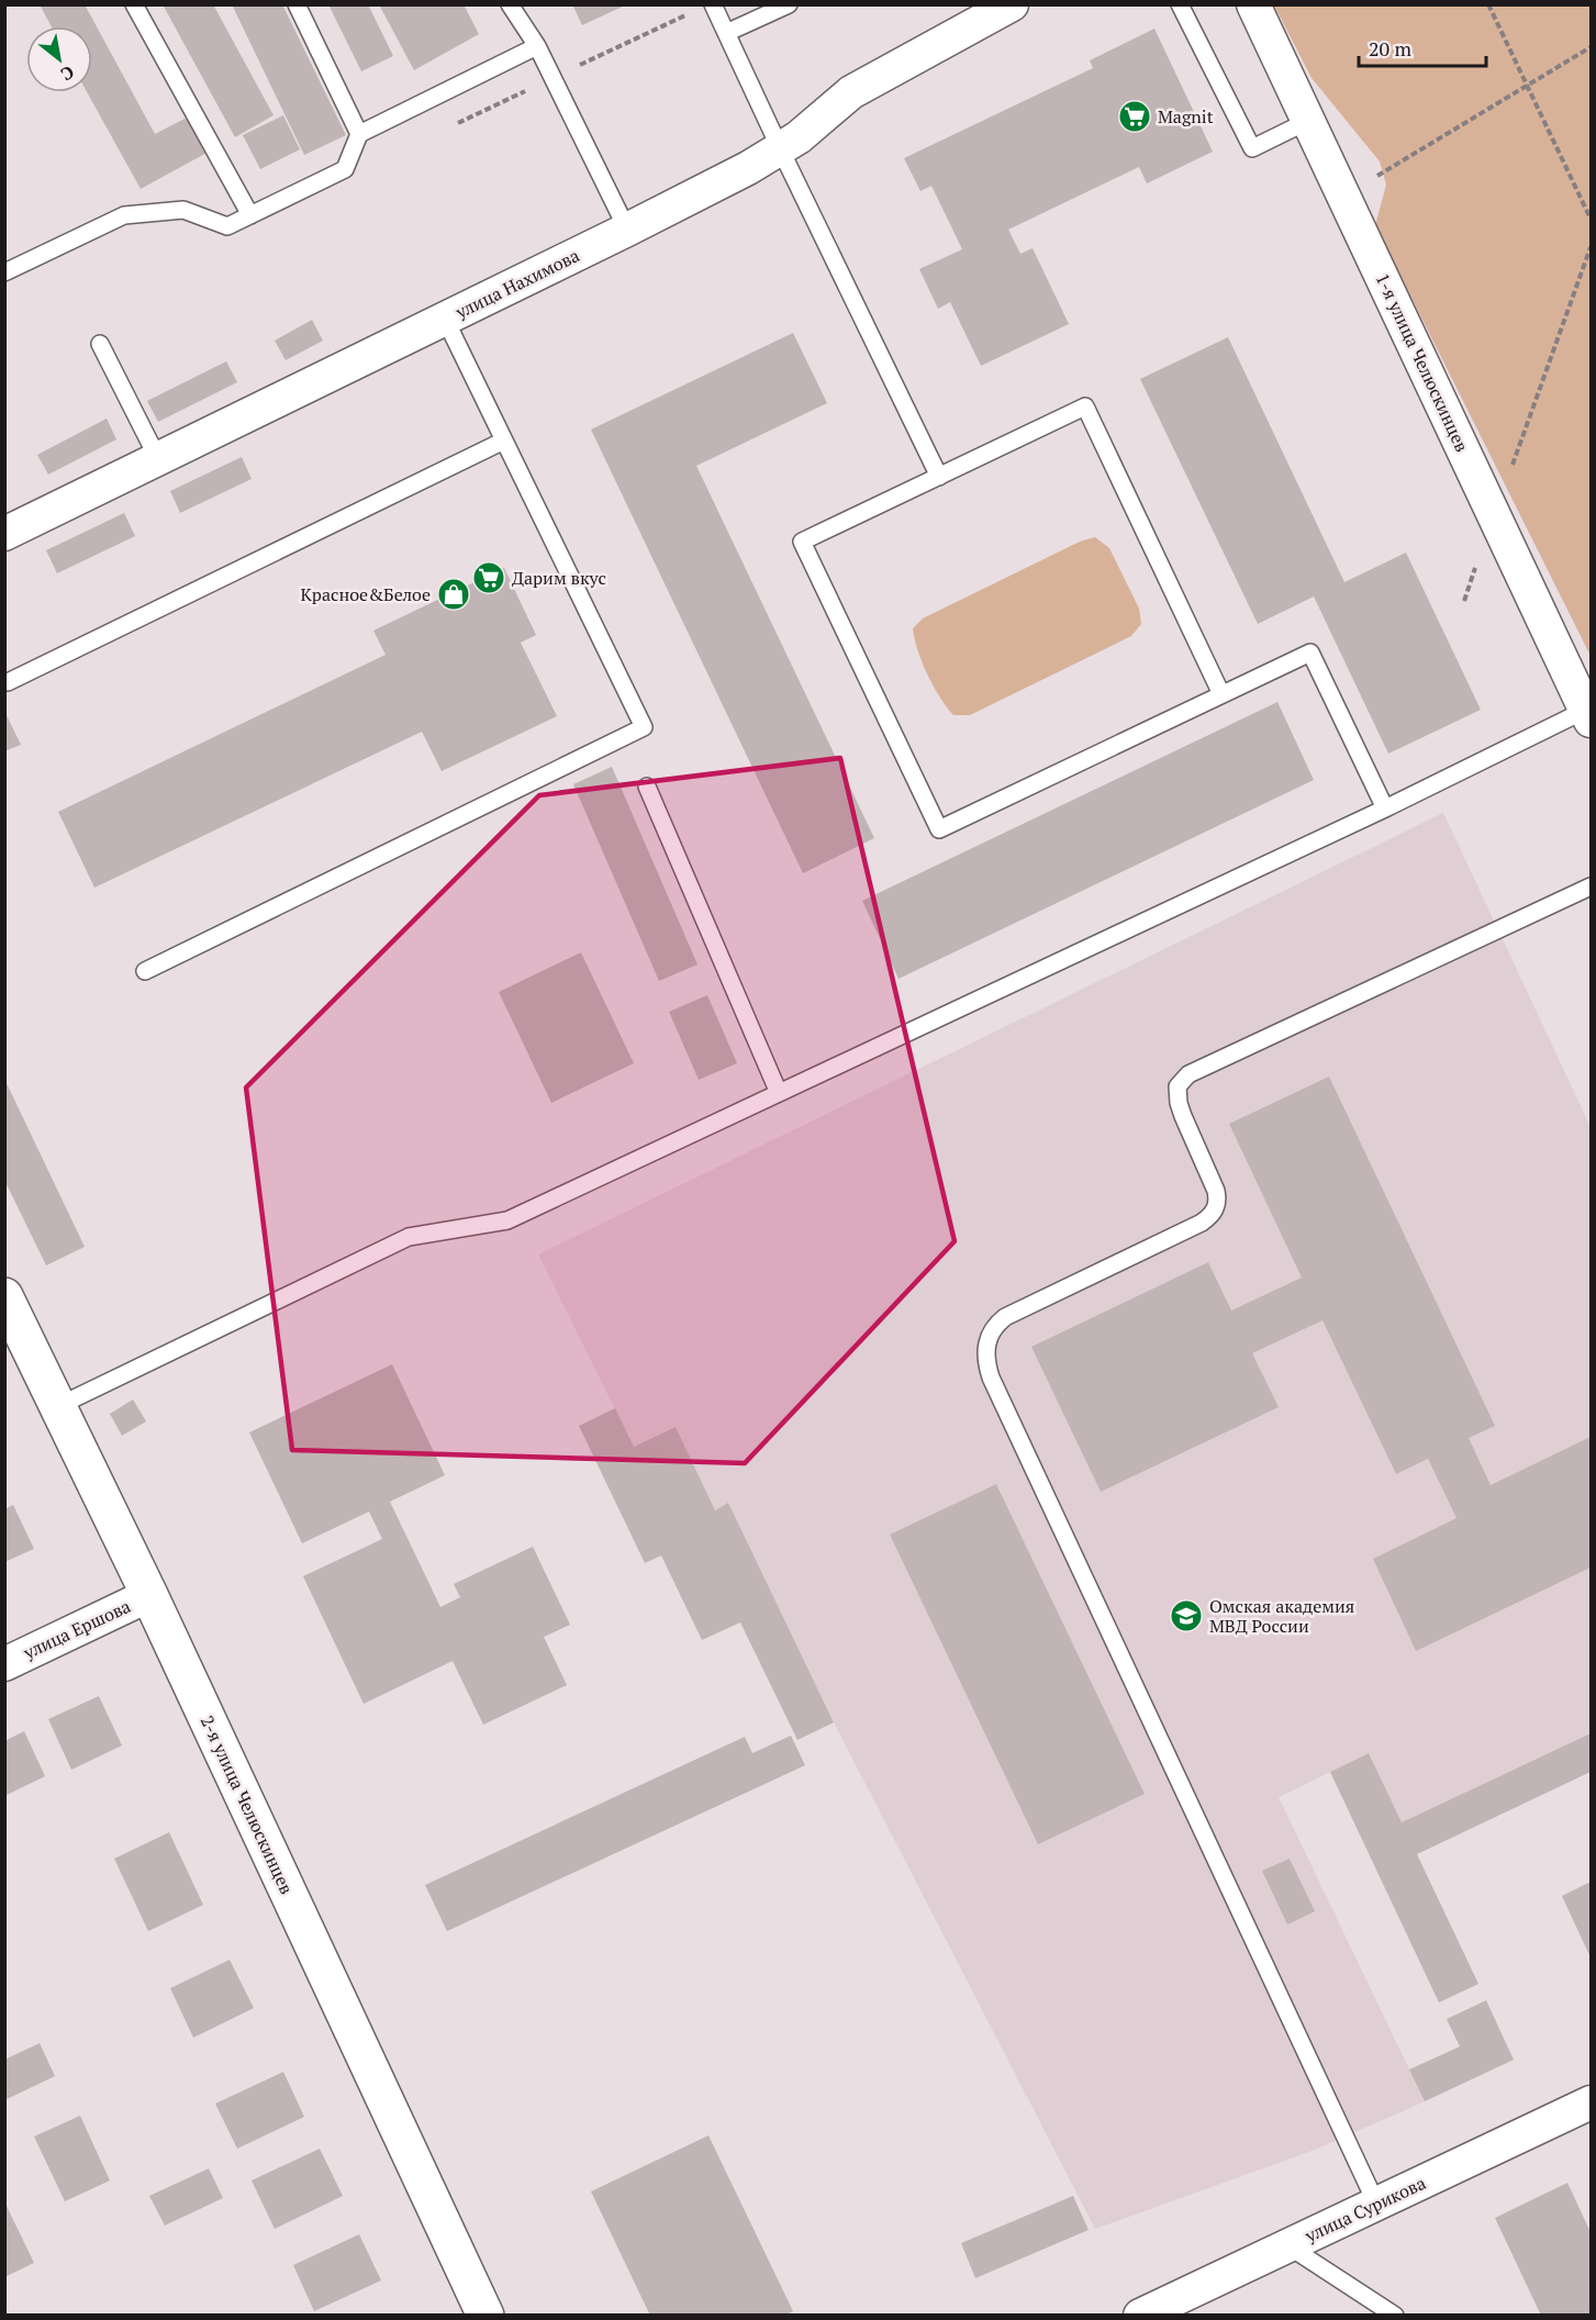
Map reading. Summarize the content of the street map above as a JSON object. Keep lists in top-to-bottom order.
{
  "streets": {
    "street": [
      "улица Нахимова",
      "1-я улица Челюскинцев",
      "улица Ершова",
      "2-я улица Челюскинцев",
      "улица Сурикова"
    ]
  },
  "crossings": [
    ["улица Ершова", "2-я улица Челюскинцев"]
  ],
  "places": {
    "supermarket": ["Magnit", "Дарим вкус"],
    "shop": ["Красное&Белое"],
    "school or university": ["Омская академия МВД России"]
  },
  "scale_bar": "20 m",
  "north": "bottom right"
}
